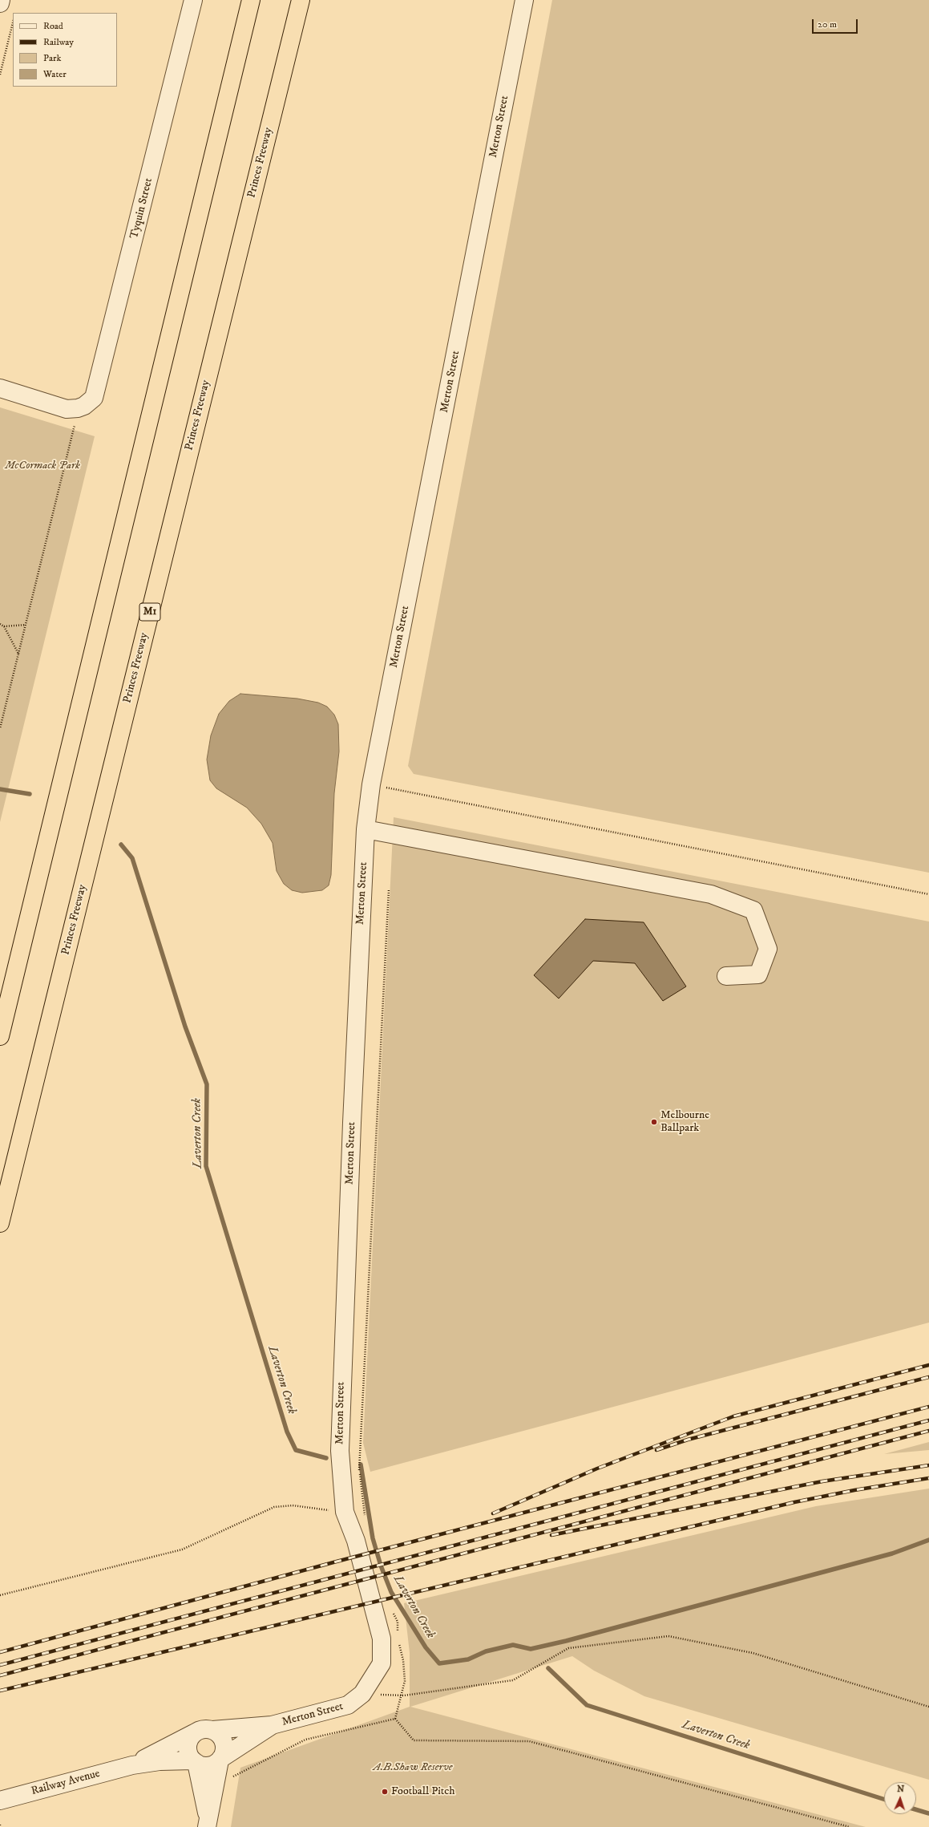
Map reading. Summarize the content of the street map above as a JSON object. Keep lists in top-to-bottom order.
{
  "streets": {
    "highway": ["Princes Freeway", "M1"],
    "street": ["Merton Street", "Tyquin Street", "Railway Avenue"]
  },
  "crossings": [
    ["Merton Street", "Railway Avenue"]
  ],
  "water": ["Laverton Creek"],
  "parks": ["McCormack Park", "A.B.Shaw Reserve"],
  "places": ["Melbourne Ballpark", "Football Pitch"],
  "legend": [
    "Road",
    "Railway",
    "Park",
    "Water"
  ],
  "scale_bar": "20 m",
  "north": "top"
}
